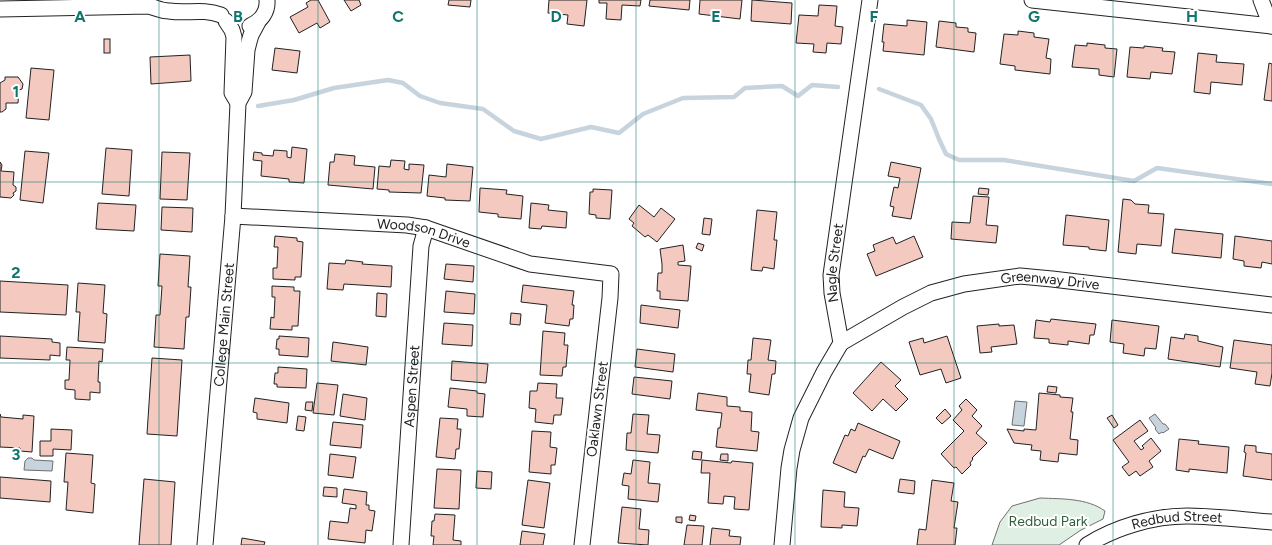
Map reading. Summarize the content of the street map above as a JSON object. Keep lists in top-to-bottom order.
{
  "streets": {
    "street": [
      "Woodson Drive",
      "Nagle Street",
      "Greenway Drive",
      "College Main Street",
      "Aspen Street",
      "Oaklawn Street",
      "Redbud Street"
    ]
  },
  "crossings": [
    ["Woodson Drive", "College Main Street"],
    ["Woodson Drive", "Aspen Street"],
    ["Woodson Drive", "Oaklawn Street"],
    ["Nagle Street", "Greenway Drive"]
  ],
  "parks": ["Redbud Park"],
  "grid": {
    "columns": [
      "A",
      "B",
      "C",
      "D",
      "E",
      "F",
      "G",
      "H"
    ],
    "rows": ["1", "2", "3"]
  }
}
